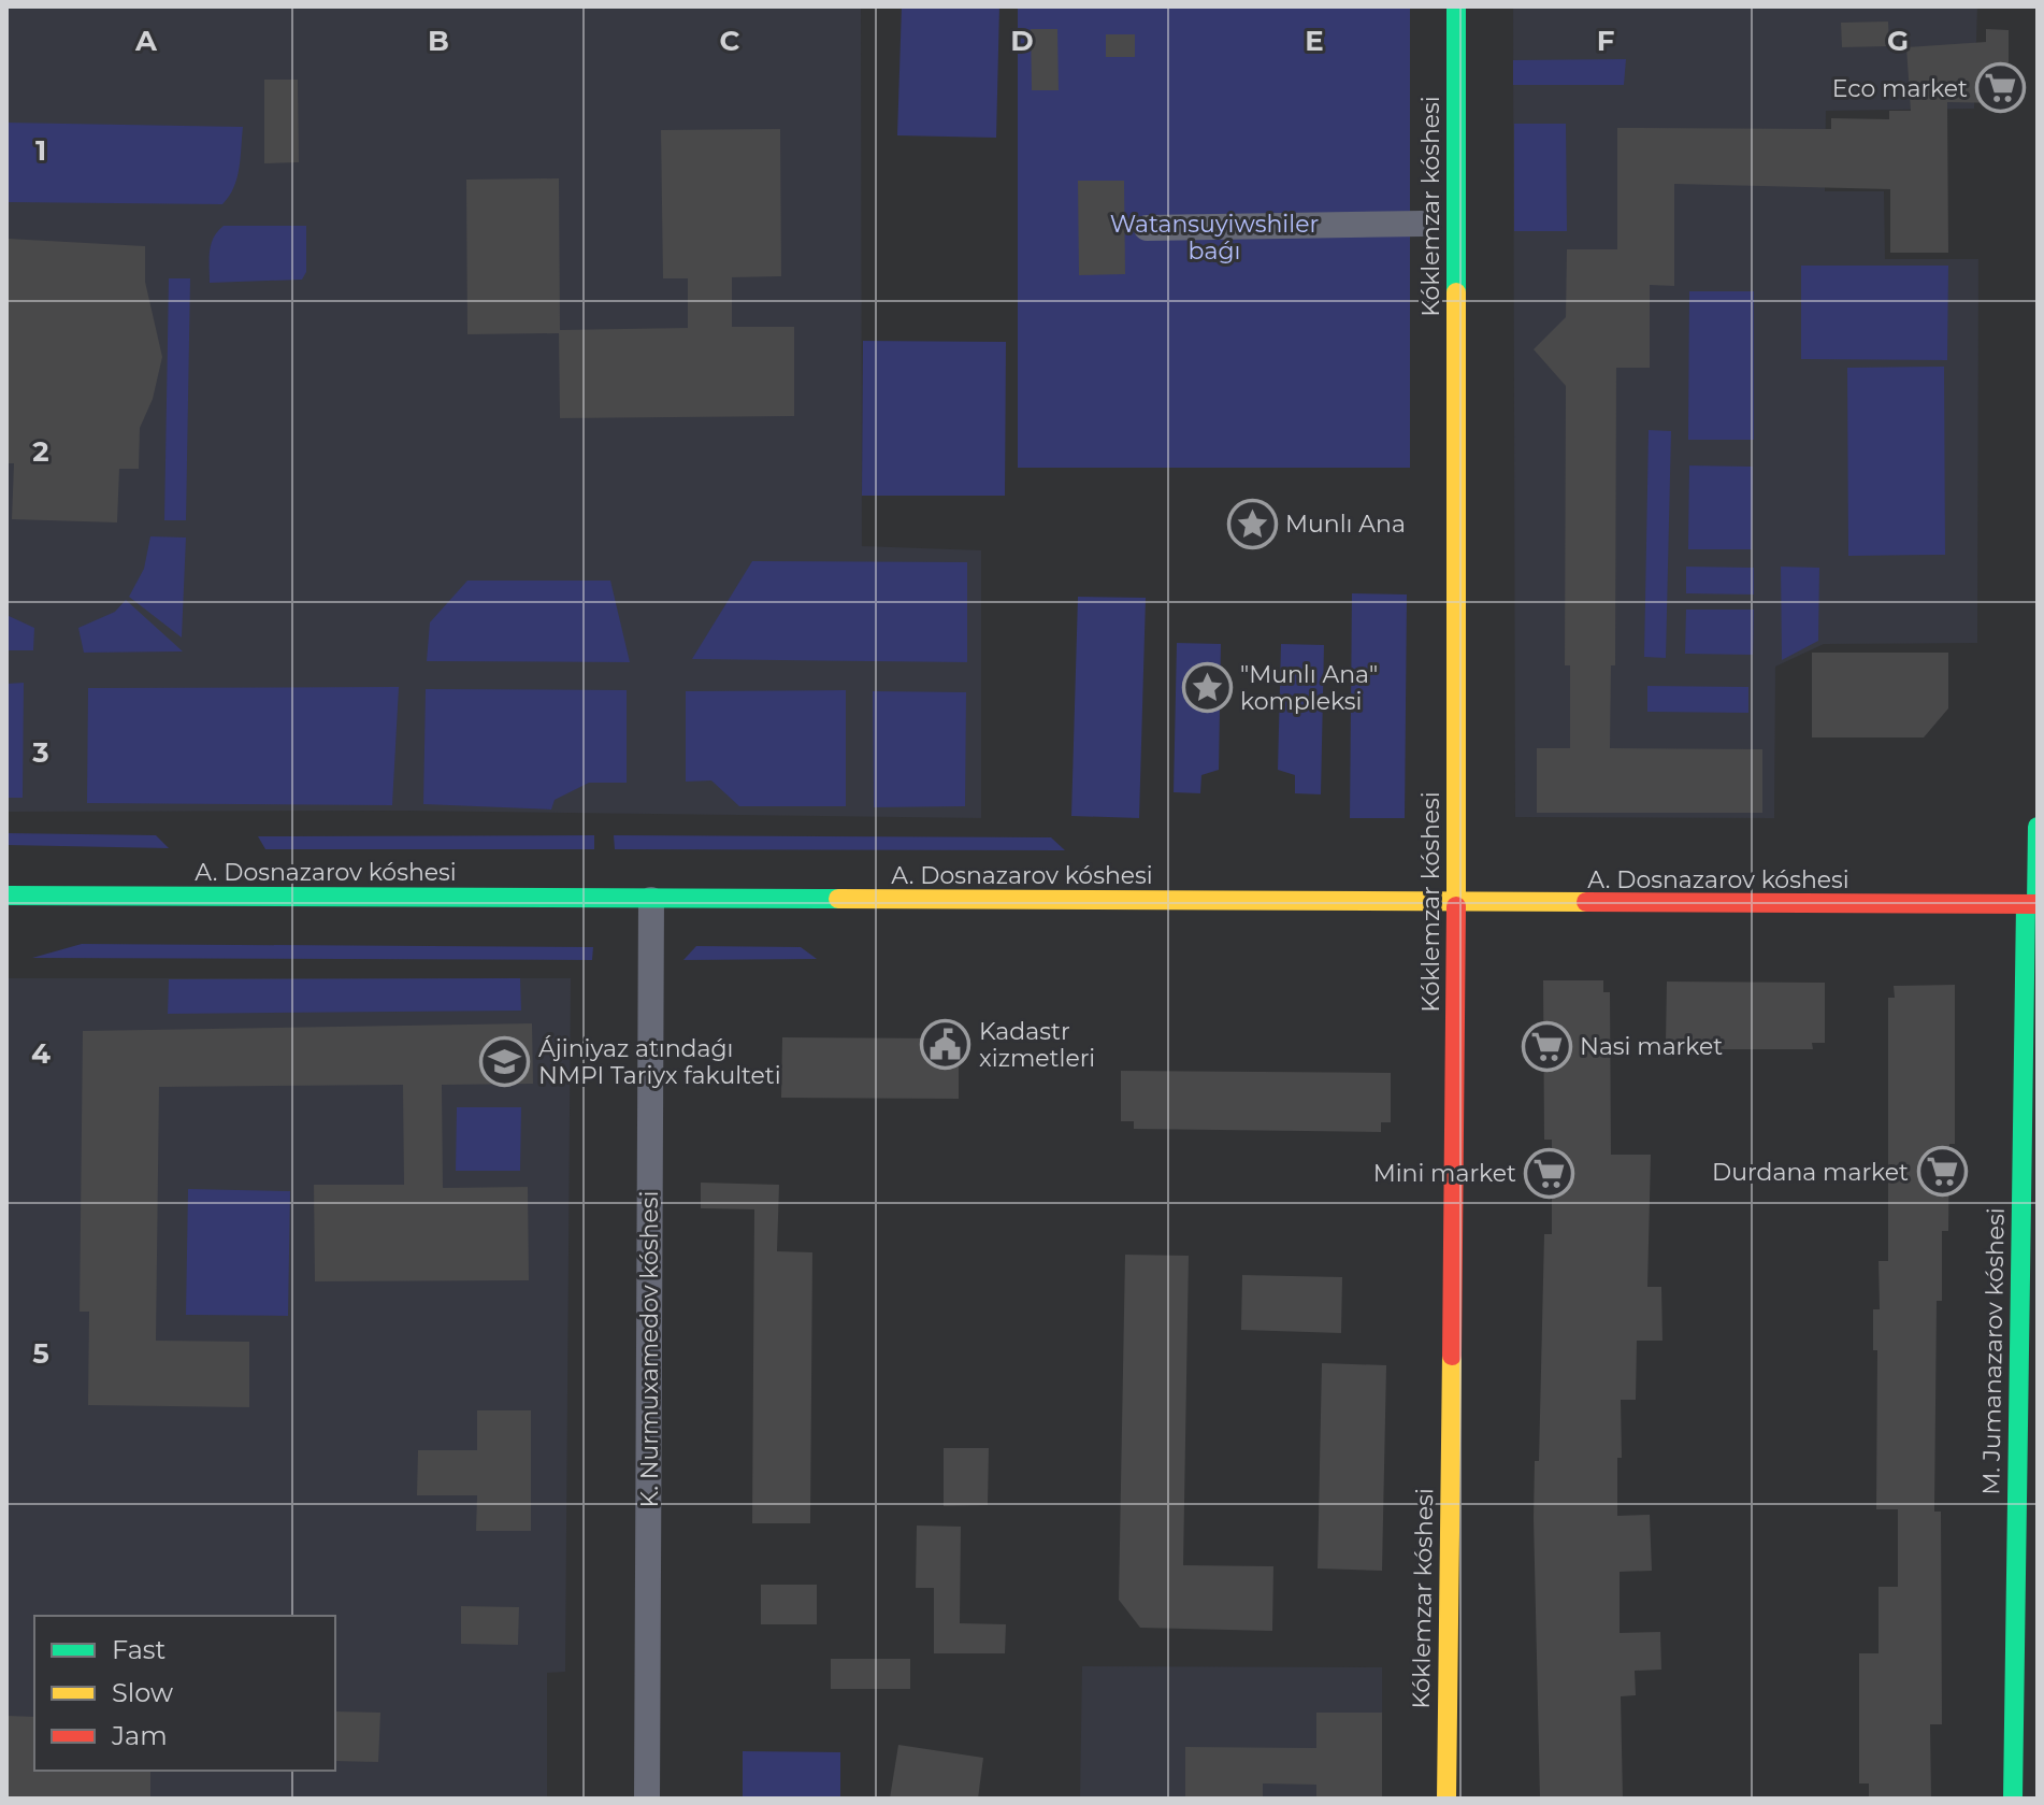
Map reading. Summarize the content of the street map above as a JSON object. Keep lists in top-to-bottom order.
{
  "streets": {
    "main road": ["Kóklemzar kóshesi", "A. Dosnazarov kóshesi", "M. Jumanazarov kóshesi"],
    "street": ["K. Nurmuxamedov kóshesi"]
  },
  "crossings": [
    ["Kóklemzar kóshesi", "A. Dosnazarov kóshesi"],
    ["A. Dosnazarov kóshesi", "K. Nurmuxamedov kóshesi"],
    ["A. Dosnazarov kóshesi", "M. Jumanazarov kóshesi"]
  ],
  "parks": ["Watansuyiwshiler baǵı"],
  "places": {
    "supermarket": [
      "Eco market",
      "Nasi market",
      "Durdana market",
      "Mini market"
    ],
    "place": ["Munlı Ana", "\"Munlı Ana\" kompleksi"],
    "public building": ["Kadastr xizmetleri"],
    "school or university": ["Ájiniyaz atındaǵı NMPI Tariyx fakulteti"]
  },
  "legend": ["Fast", "Slow", "Jam"],
  "grid": {
    "columns": [
      "A",
      "B",
      "C",
      "D",
      "E",
      "F",
      "G"
    ],
    "rows": [
      "1",
      "2",
      "3",
      "4",
      "5"
    ]
  }
}
